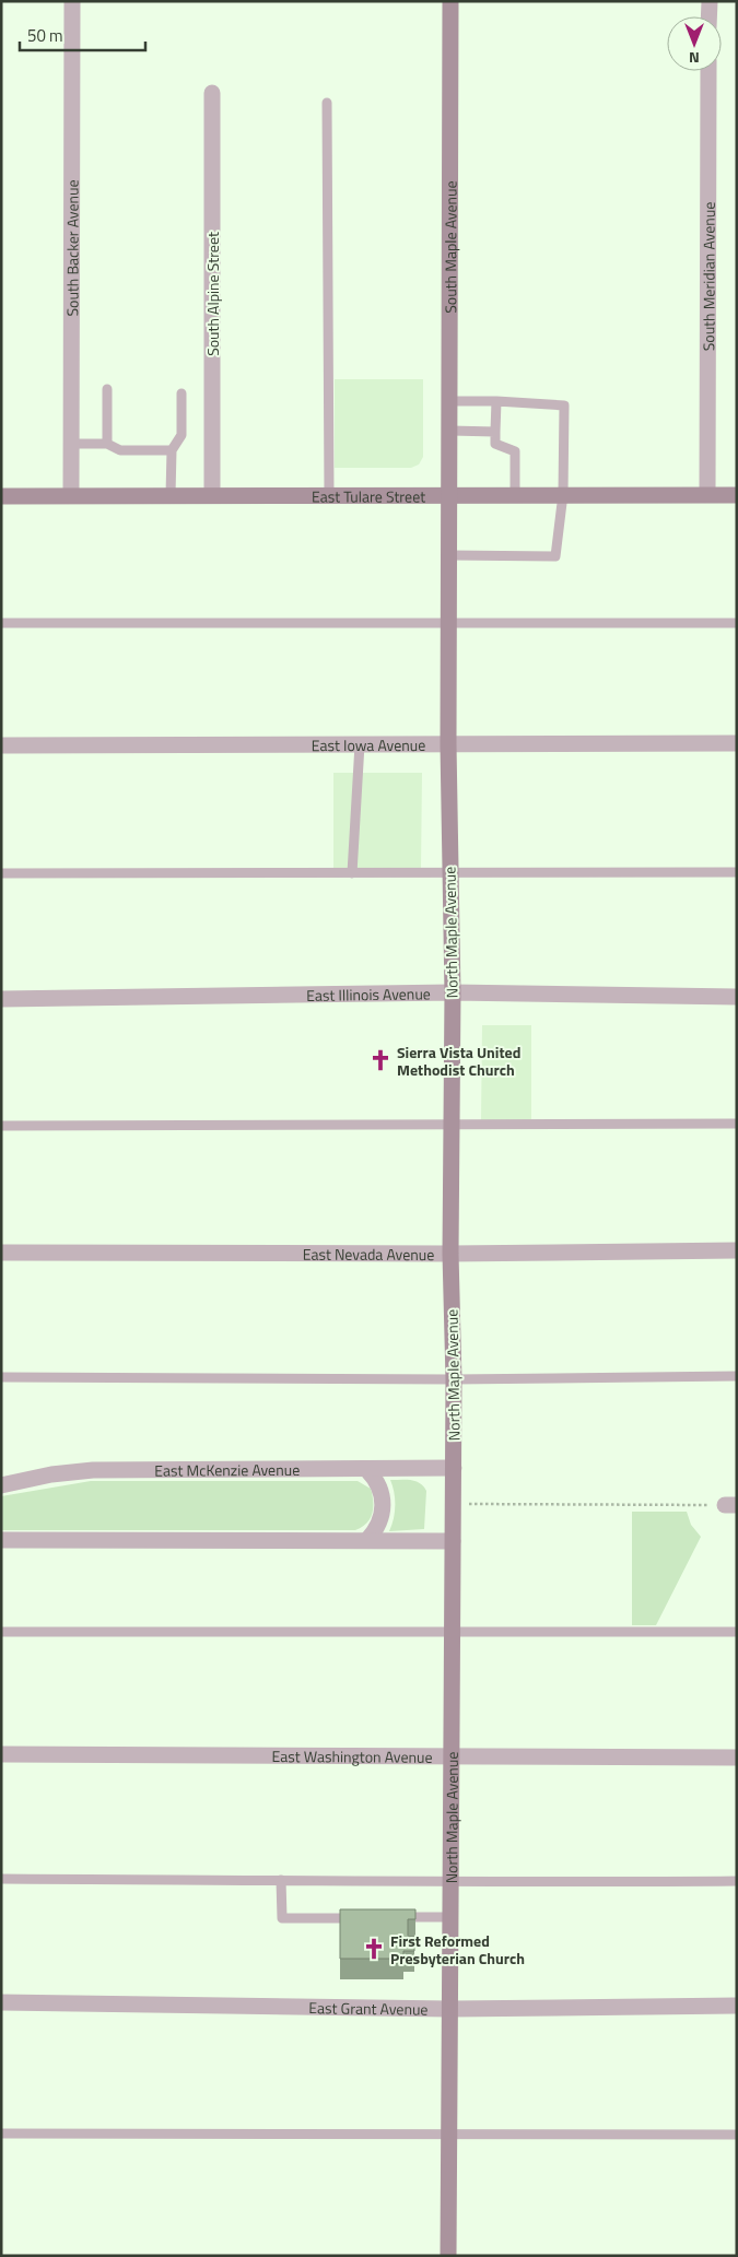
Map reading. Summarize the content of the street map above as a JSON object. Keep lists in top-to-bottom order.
{
  "streets": {
    "main road": ["South Maple Avenue", "East Tulare Street", "North Maple Avenue"],
    "street": [
      "South Backer Avenue",
      "South Meridian Avenue",
      "South Alpine Street",
      "East Iowa Avenue",
      "East Illinois Avenue",
      "East Nevada Avenue",
      "East McKenzie Avenue",
      "East Washington Avenue",
      "East Grant Avenue"
    ]
  },
  "crossings": [
    ["South Backer Avenue", "East Tulare Street"],
    ["South Maple Avenue", "East Tulare Street"],
    ["South Maple Avenue", "North Maple Avenue"],
    ["South Meridian Avenue", "East Tulare Street"],
    ["South Alpine Street", "East Tulare Street"],
    ["East Tulare Street", "North Maple Avenue"],
    ["East Iowa Avenue", "North Maple Avenue"],
    ["North Maple Avenue", "East Illinois Avenue"],
    ["North Maple Avenue", "East Nevada Avenue"],
    ["North Maple Avenue", "East McKenzie Avenue"],
    ["North Maple Avenue", "East Washington Avenue"],
    ["North Maple Avenue", "East Grant Avenue"]
  ],
  "places": {
    "church": ["Sierra Vista United Methodist Church", "First Reformed Presbyterian Church"]
  },
  "scale_bar": "50 m",
  "north": "bottom"
}
